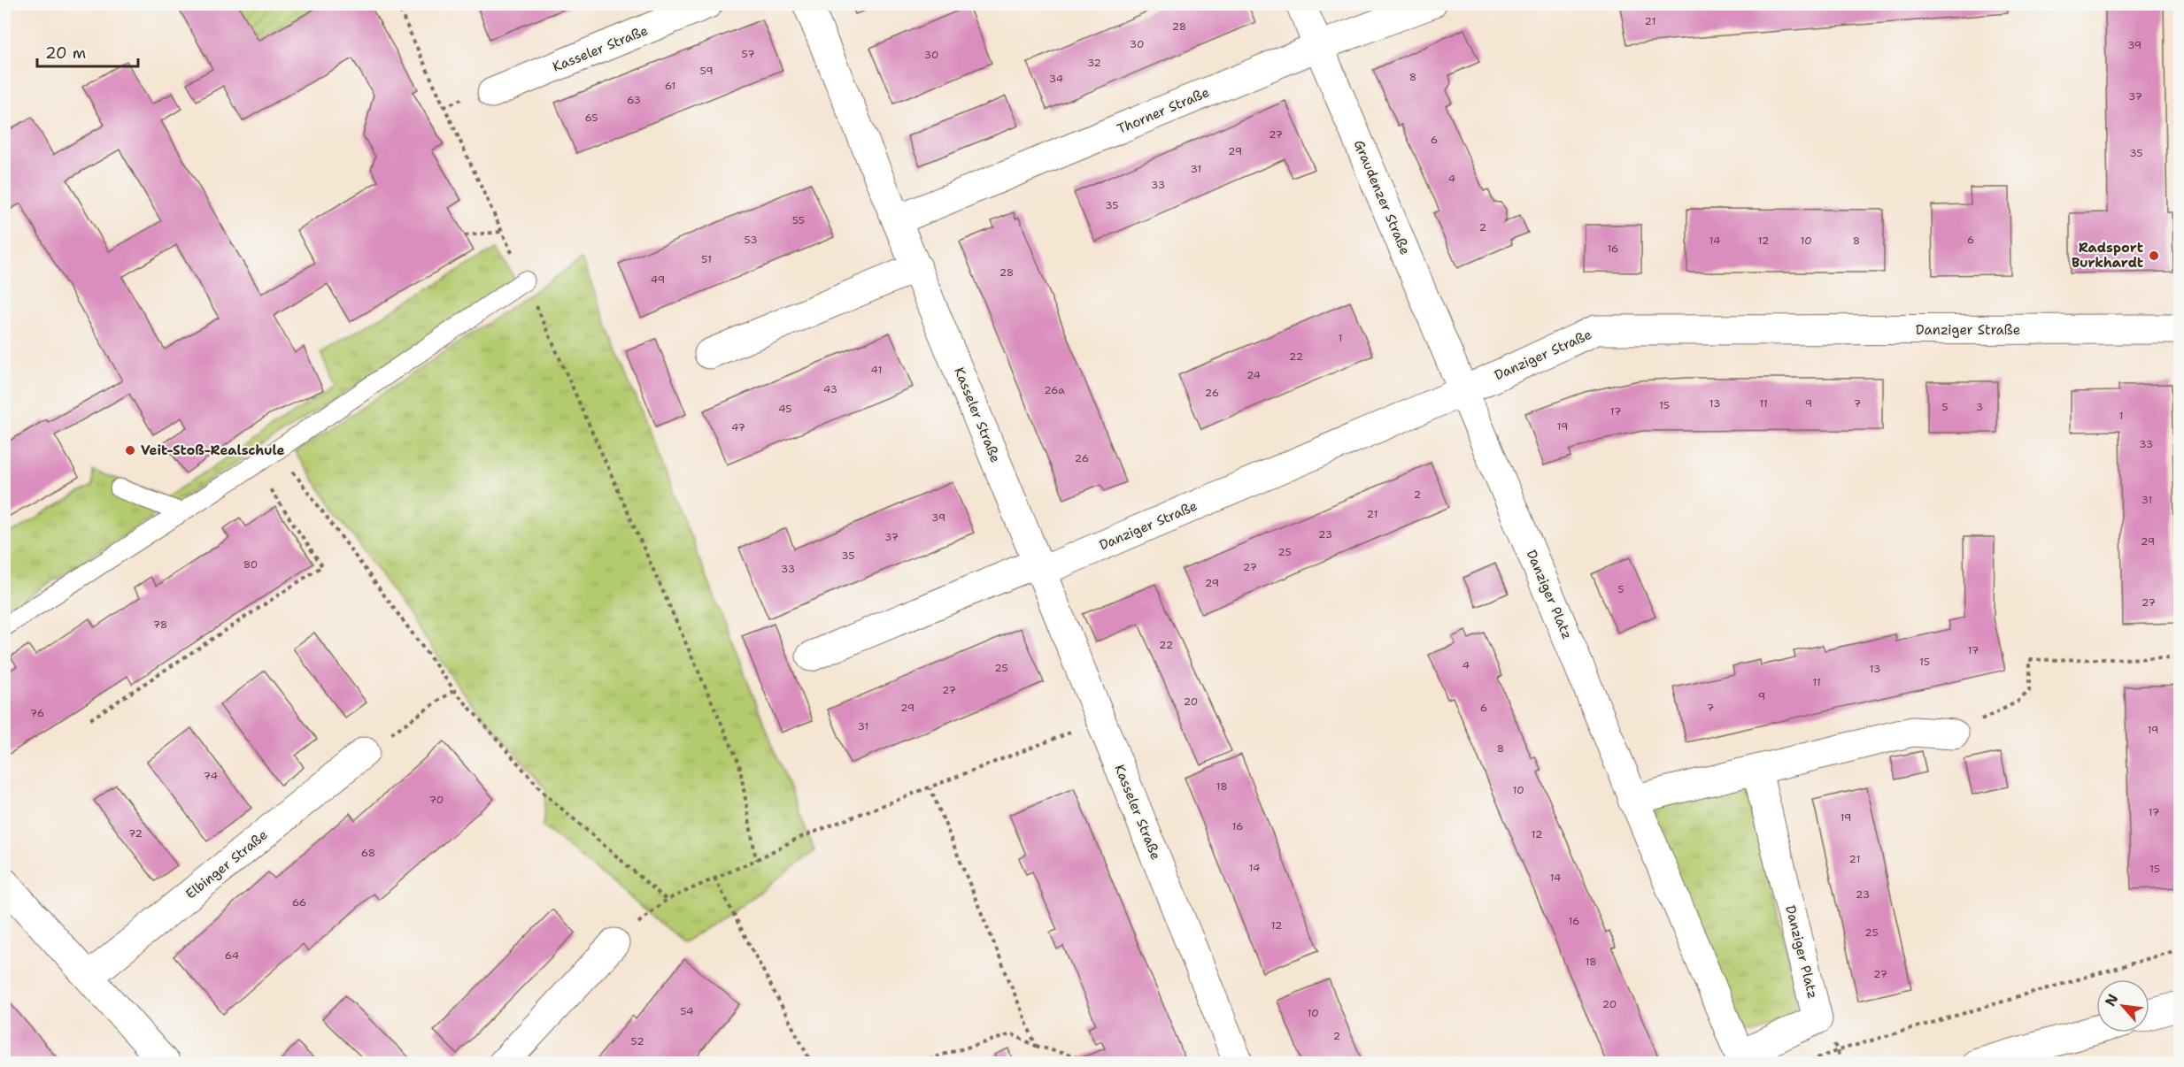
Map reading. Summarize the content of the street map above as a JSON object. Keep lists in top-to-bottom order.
{
  "streets": {
    "street": [
      "Kasseler Straße",
      "Thorner Straße",
      "Graudenzer Straße",
      "Danziger Straße",
      "Danziger Platz",
      "Elbinger Straße"
    ]
  },
  "crossings": [
    ["Kasseler Straße", "Thorner Straße"],
    ["Kasseler Straße", "Danziger Straße"],
    ["Thorner Straße", "Graudenzer Straße"],
    ["Graudenzer Straße", "Danziger Straße"],
    ["Graudenzer Straße", "Danziger Platz"],
    ["Danziger Straße", "Danziger Platz"]
  ],
  "places": ["Radsport Burkhardt", "Veit-Stoß-Realschule"],
  "house_numbers": [
    "21",
    "28",
    "30",
    "39",
    "57",
    "30",
    "32",
    "59",
    "8",
    "34",
    "61",
    "37",
    "63",
    "65",
    "27",
    "6",
    "29",
    "35",
    "31",
    "4",
    "33",
    "35",
    "55",
    "2",
    "53",
    "6",
    "14",
    "12",
    "10",
    "8",
    "16",
    "51",
    "28",
    "49",
    "1",
    "22",
    "41",
    "24",
    "43",
    "26a",
    "26",
    "13",
    "11",
    "9",
    "7",
    "15",
    "5",
    "3",
    "45",
    "17",
    "1",
    "19",
    "47",
    "33",
    "26",
    "2",
    "31",
    "21",
    "39",
    "23",
    "37",
    "29",
    "25",
    "35",
    "80",
    "27",
    "33",
    "29",
    "5",
    "27",
    "78",
    "22",
    "17",
    "15",
    "4",
    "25",
    "13",
    "11",
    "27",
    "9",
    "20",
    "29",
    "6",
    "7",
    "76",
    "31",
    "19",
    "8",
    "74",
    "18",
    "10",
    "70",
    "17",
    "19",
    "16",
    "72",
    "12",
    "68",
    "21",
    "14",
    "15",
    "14",
    "23",
    "66",
    "16",
    "12",
    "25",
    "64",
    "18",
    "27",
    "20",
    "54",
    "10",
    "2",
    "52"
  ],
  "scale_bar": "20 m",
  "north": "top left"
}
